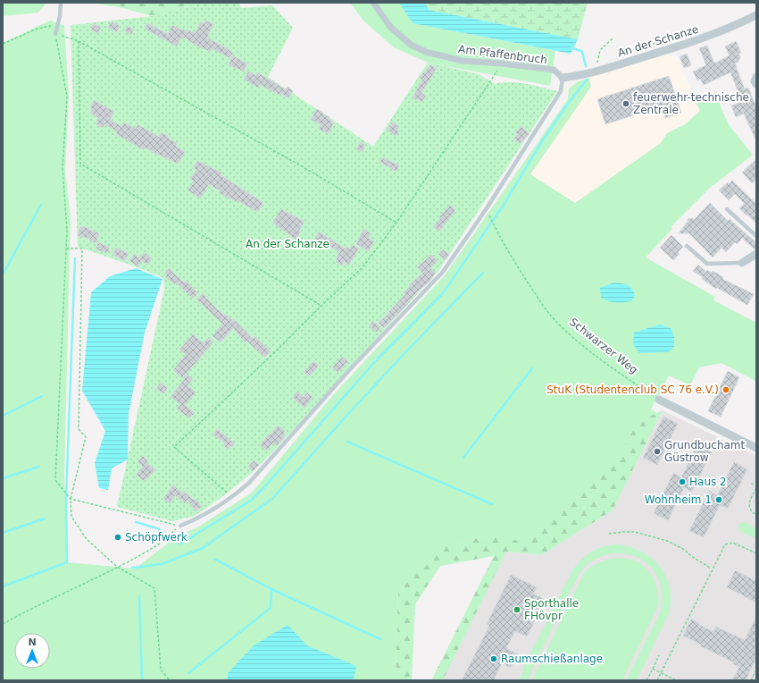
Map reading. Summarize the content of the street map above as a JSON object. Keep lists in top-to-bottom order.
{
  "streets": {
    "street": ["An der Schanze", "Am Pfaffenbruch"],
    "path": ["Schwarzer Weg"]
  },
  "crossings": [
    ["An der Schanze", "Am Pfaffenbruch"]
  ],
  "parks": ["An der Schanze"],
  "places": [
    "feuerwehr-technische Zentrale",
    "StuK (Studentenclub SC 76 e.V.)",
    "Grundbuchamt Güstrow",
    "Haus 2",
    "Wohnheim 1",
    "Schöpfwerk",
    "Sporthalle FHövpr",
    "Raumschießanlage"
  ],
  "north": "top"
}
